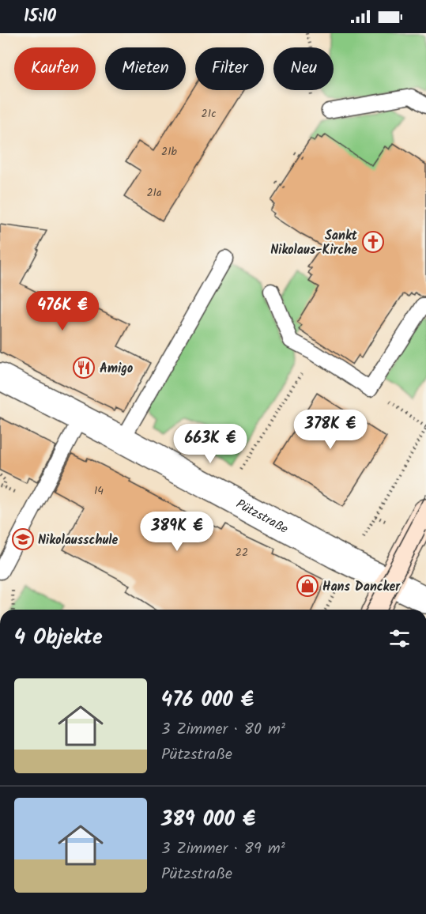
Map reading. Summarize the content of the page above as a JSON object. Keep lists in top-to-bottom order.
{
  "streets": {
    "street": ["Pützstraße"]
  },
  "places": {
    "church": ["Sankt Nikolaus-Kirche"],
    "restaurant": ["Amigo"],
    "school or university": ["Nikolausschule"],
    "shop": ["Hans Dancker"]
  },
  "house_numbers": [
    "21c",
    "21b",
    "21a",
    "14",
    "22"
  ],
  "page": {
    "status": "15:10",
    "chip": [
      "Kaufen",
      "Mieten",
      "Filter",
      "Neu"
    ],
    "price": [
      "476K €",
      "378K €",
      "663K €",
      "389K €"
    ],
    "heading": "4 Objekte",
    "list": [
      {
        "name": "476 000 €",
        "note": "3 Zimmer · 80 m² · Pützstraße"
      },
      {
        "name": "389 000 €",
        "note": "3 Zimmer · 89 m² · Pützstraße"
      }
    ]
  }
}
